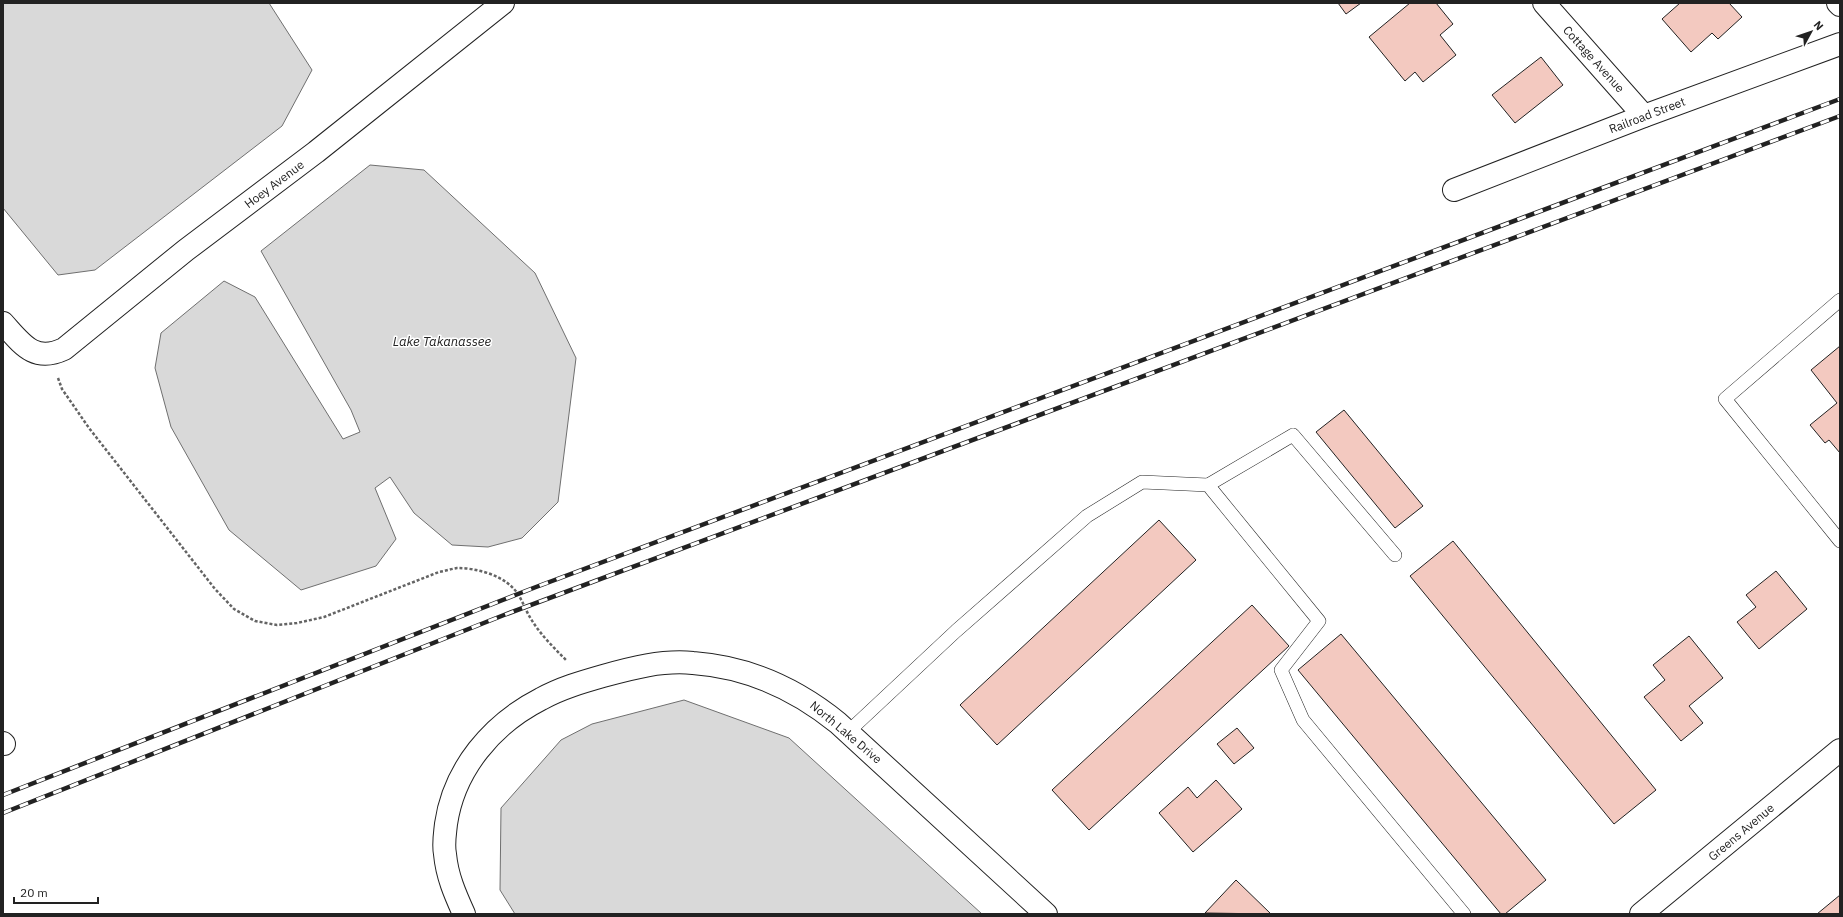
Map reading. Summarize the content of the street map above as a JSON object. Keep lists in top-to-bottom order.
{
  "streets": {
    "street": [
      "Cottage Avenue",
      "Railroad Street",
      "Hoey Avenue",
      "North Lake Drive",
      "Greens Avenue"
    ]
  },
  "crossings": [
    ["Cottage Avenue", "Railroad Street"]
  ],
  "water": ["Lake Takanassee"],
  "scale_bar": "20 m",
  "north": "top right"
}
